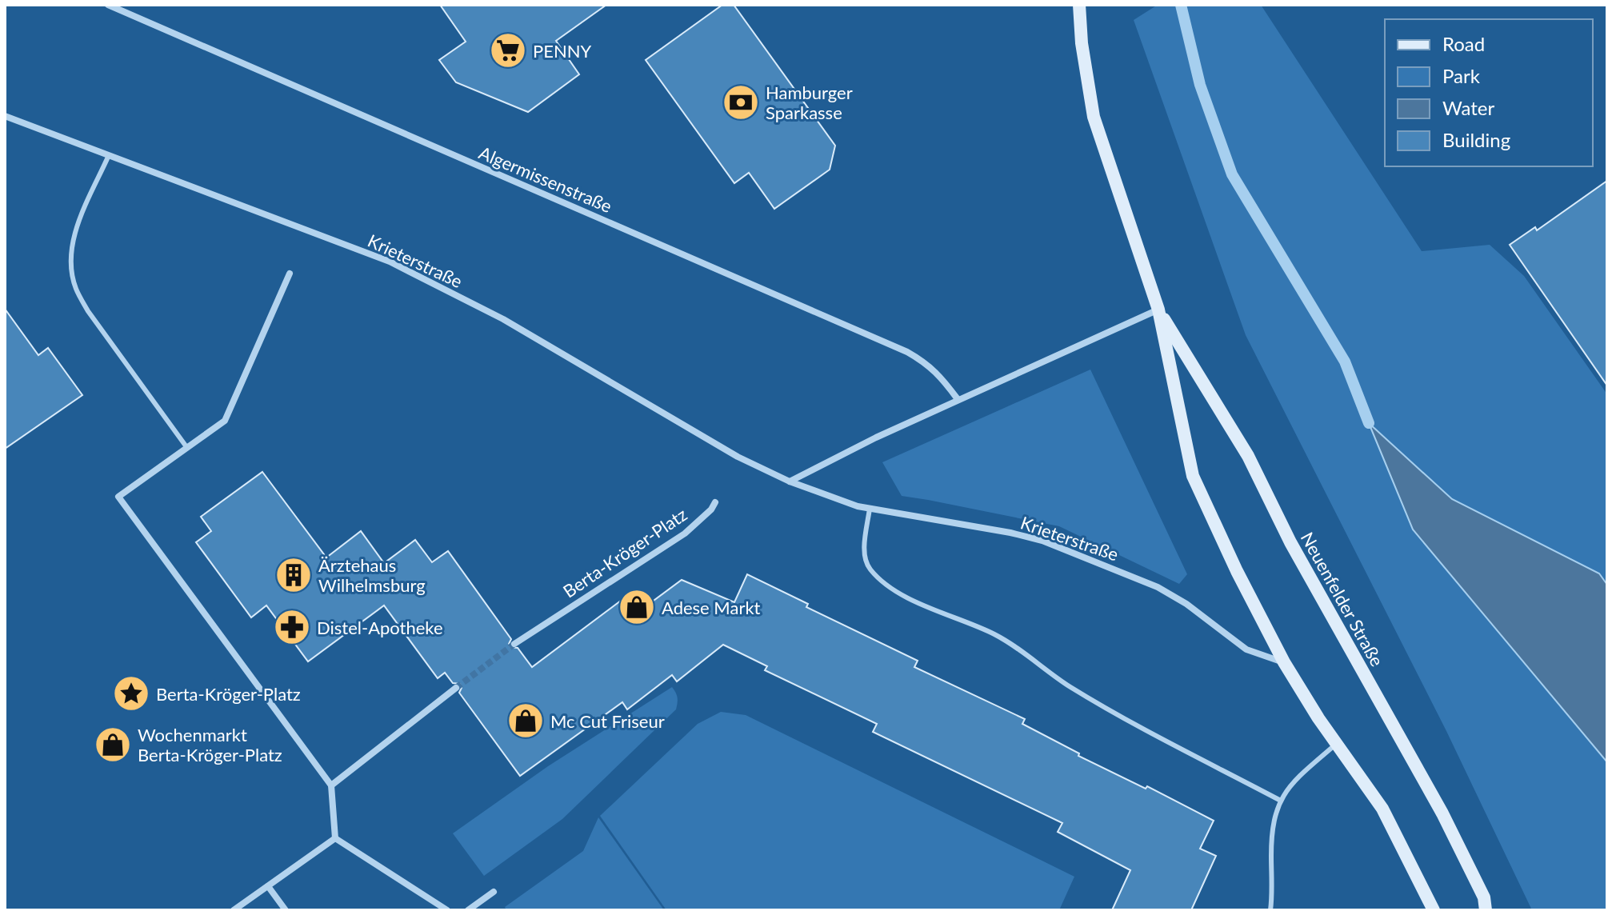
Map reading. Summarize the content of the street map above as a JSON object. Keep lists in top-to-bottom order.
{
  "streets": {
    "main road": ["Neuenfelder Straße"],
    "street": ["Algermissenstraße", "Krieterstraße", "Berta-Kröger-Platz"]
  },
  "crossings": [
    ["Krieterstraße", "Neuenfelder Straße"]
  ],
  "places": {
    "supermarket": ["PENNY"],
    "bank": ["Hamburger Sparkasse"],
    "building": ["Ärztehaus Wilhelmsburg"],
    "shop": ["Adese Markt", "Mc Cut Friseur", "Wochenmarkt Berta-Kröger-Platz"],
    "pharmacy": ["Distel-Apotheke"],
    "place": ["Berta-Kröger-Platz"]
  },
  "legend": [
    "Road",
    "Park",
    "Water",
    "Building"
  ]
}
